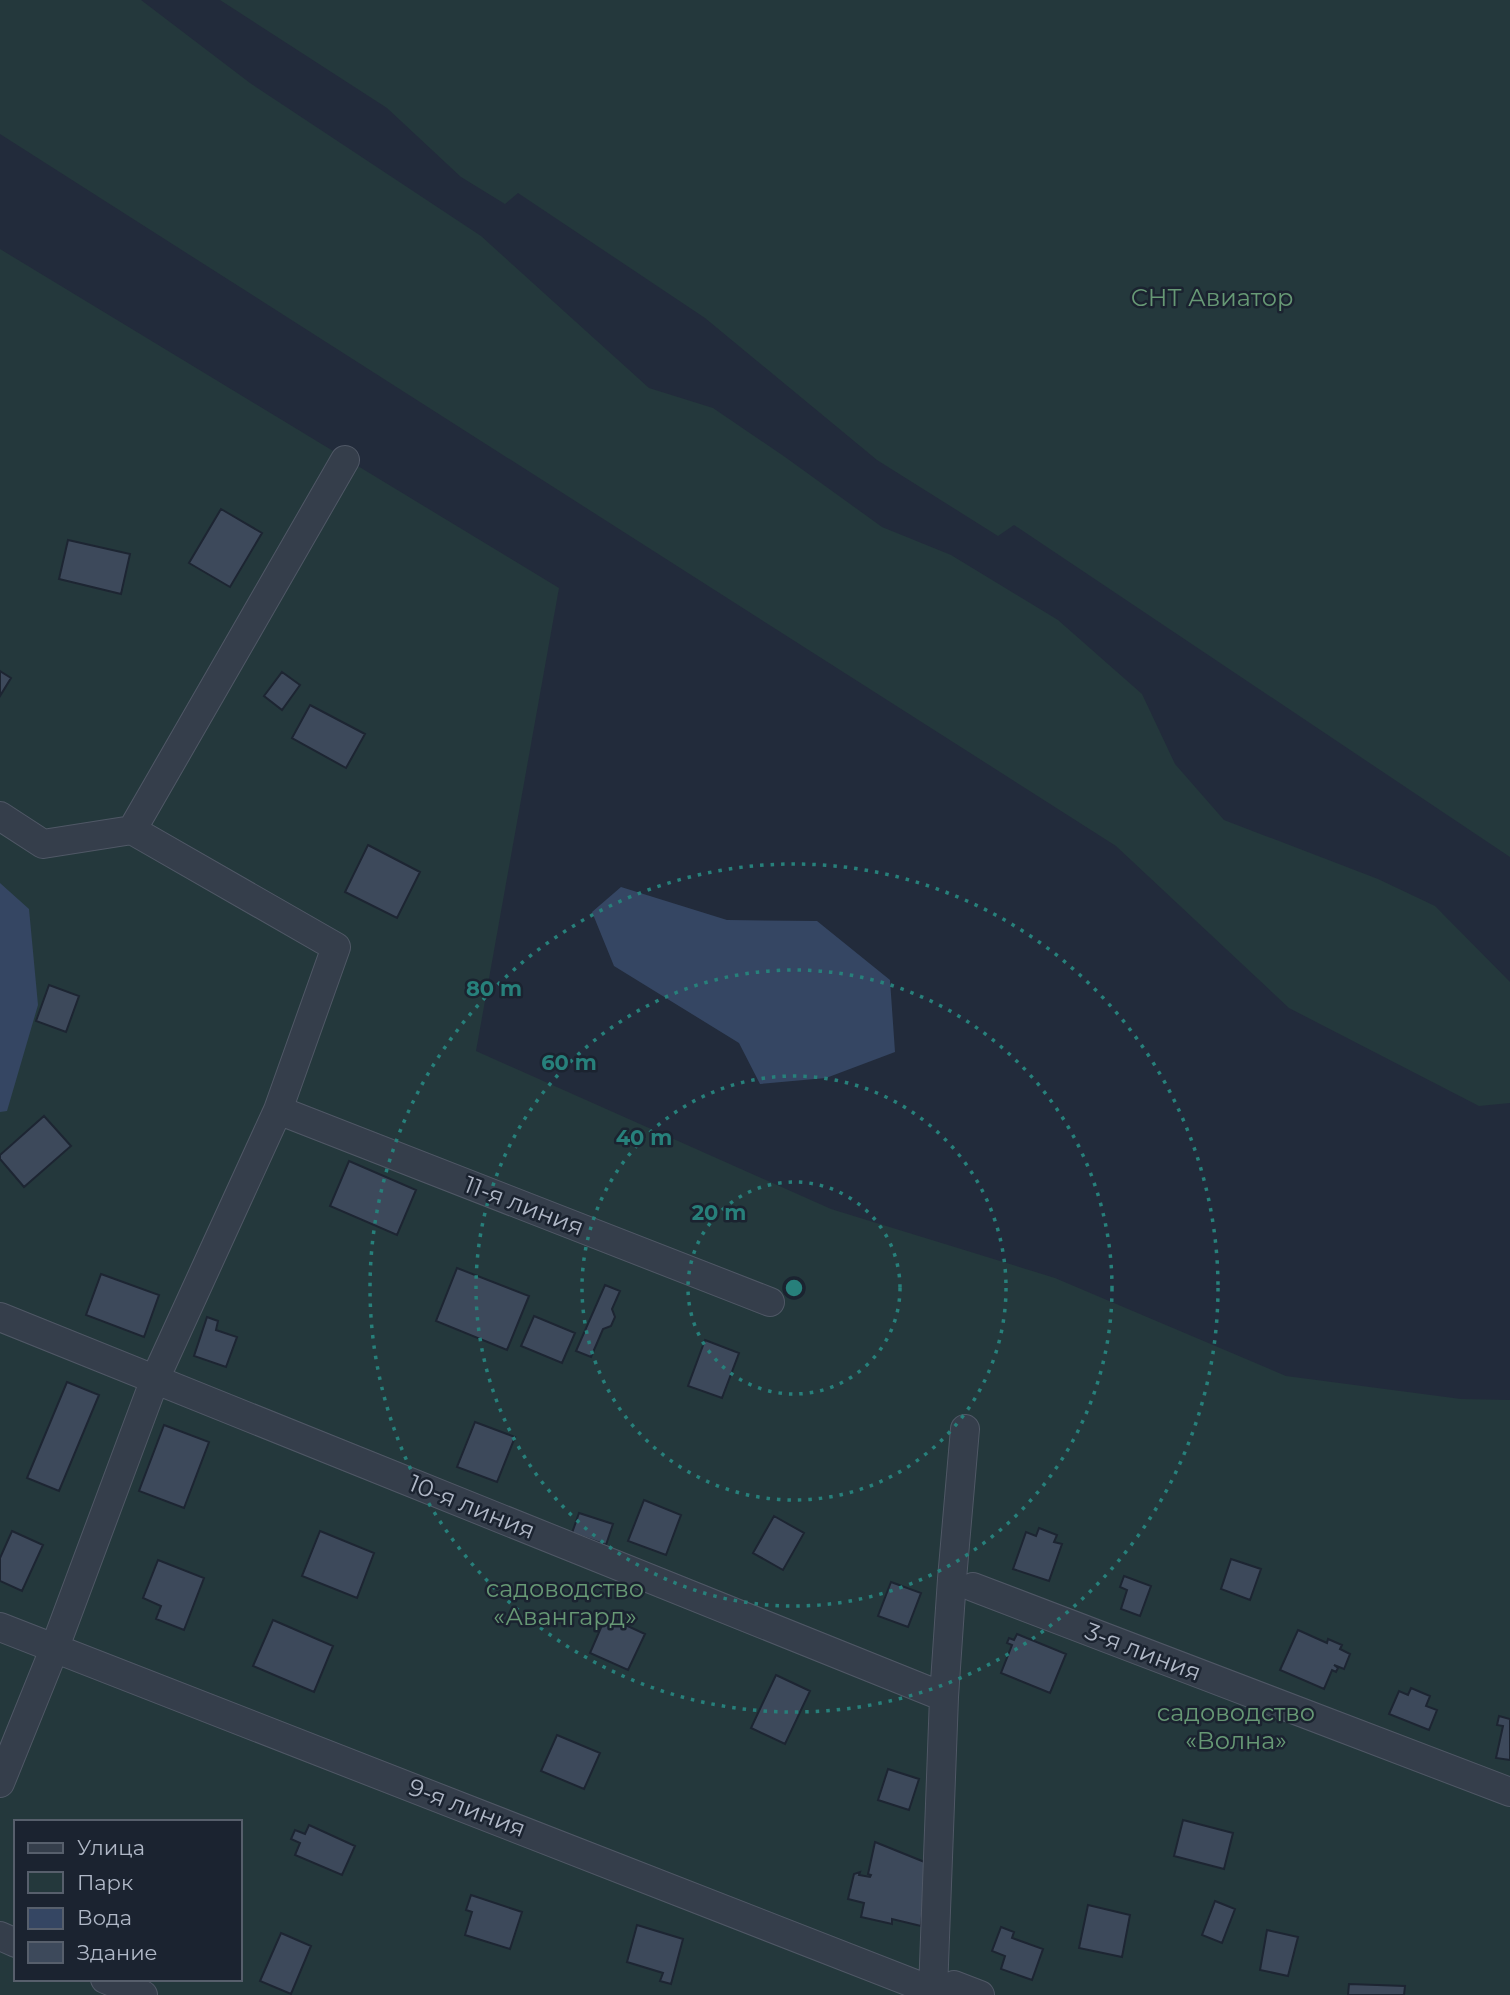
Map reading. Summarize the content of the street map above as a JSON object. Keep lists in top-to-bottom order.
{
  "streets": {
    "street": [
      "11-я линия",
      "10-я линия",
      "3-я линия",
      "9-я линия"
    ]
  },
  "parks": ["СНТ Авиатор", "садоводство «Авангард»", "садоводство «Волна»"],
  "legend": [
    "Улица",
    "Парк",
    "Вода",
    "Здание"
  ],
  "rings": [
    "80 m",
    "60 m",
    "40 m",
    "20 m"
  ]
}
